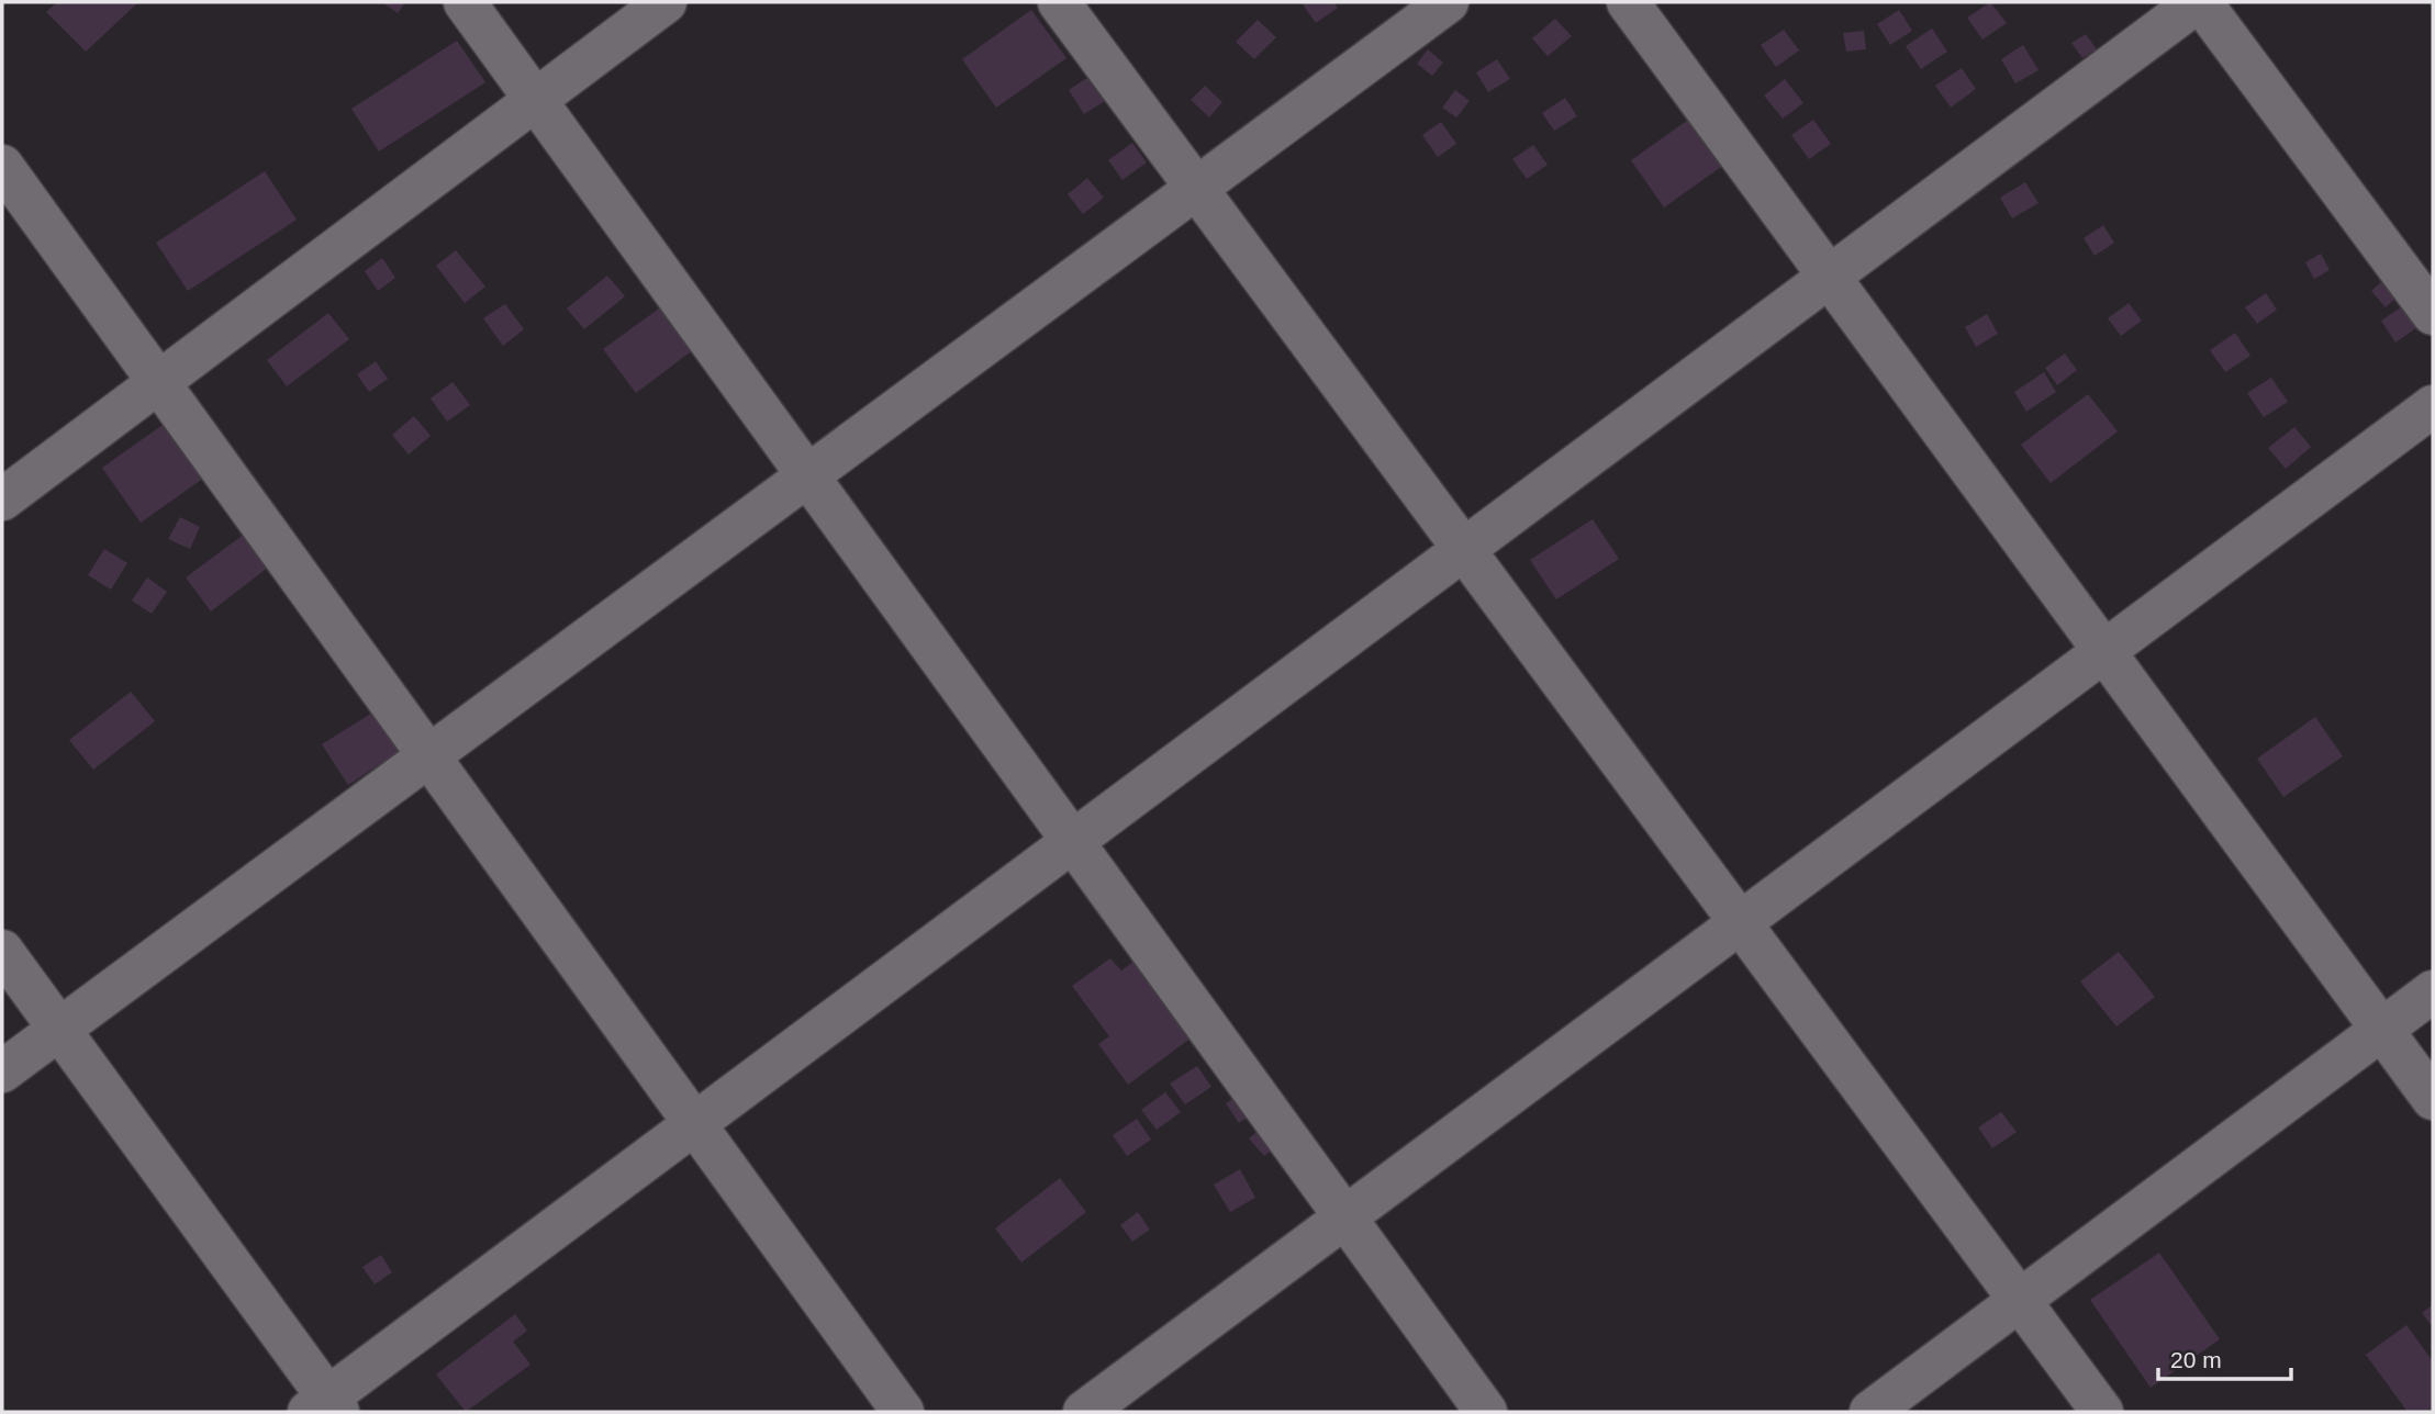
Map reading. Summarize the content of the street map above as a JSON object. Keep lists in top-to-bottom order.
{
  "scale_bar": "20 m"
}
